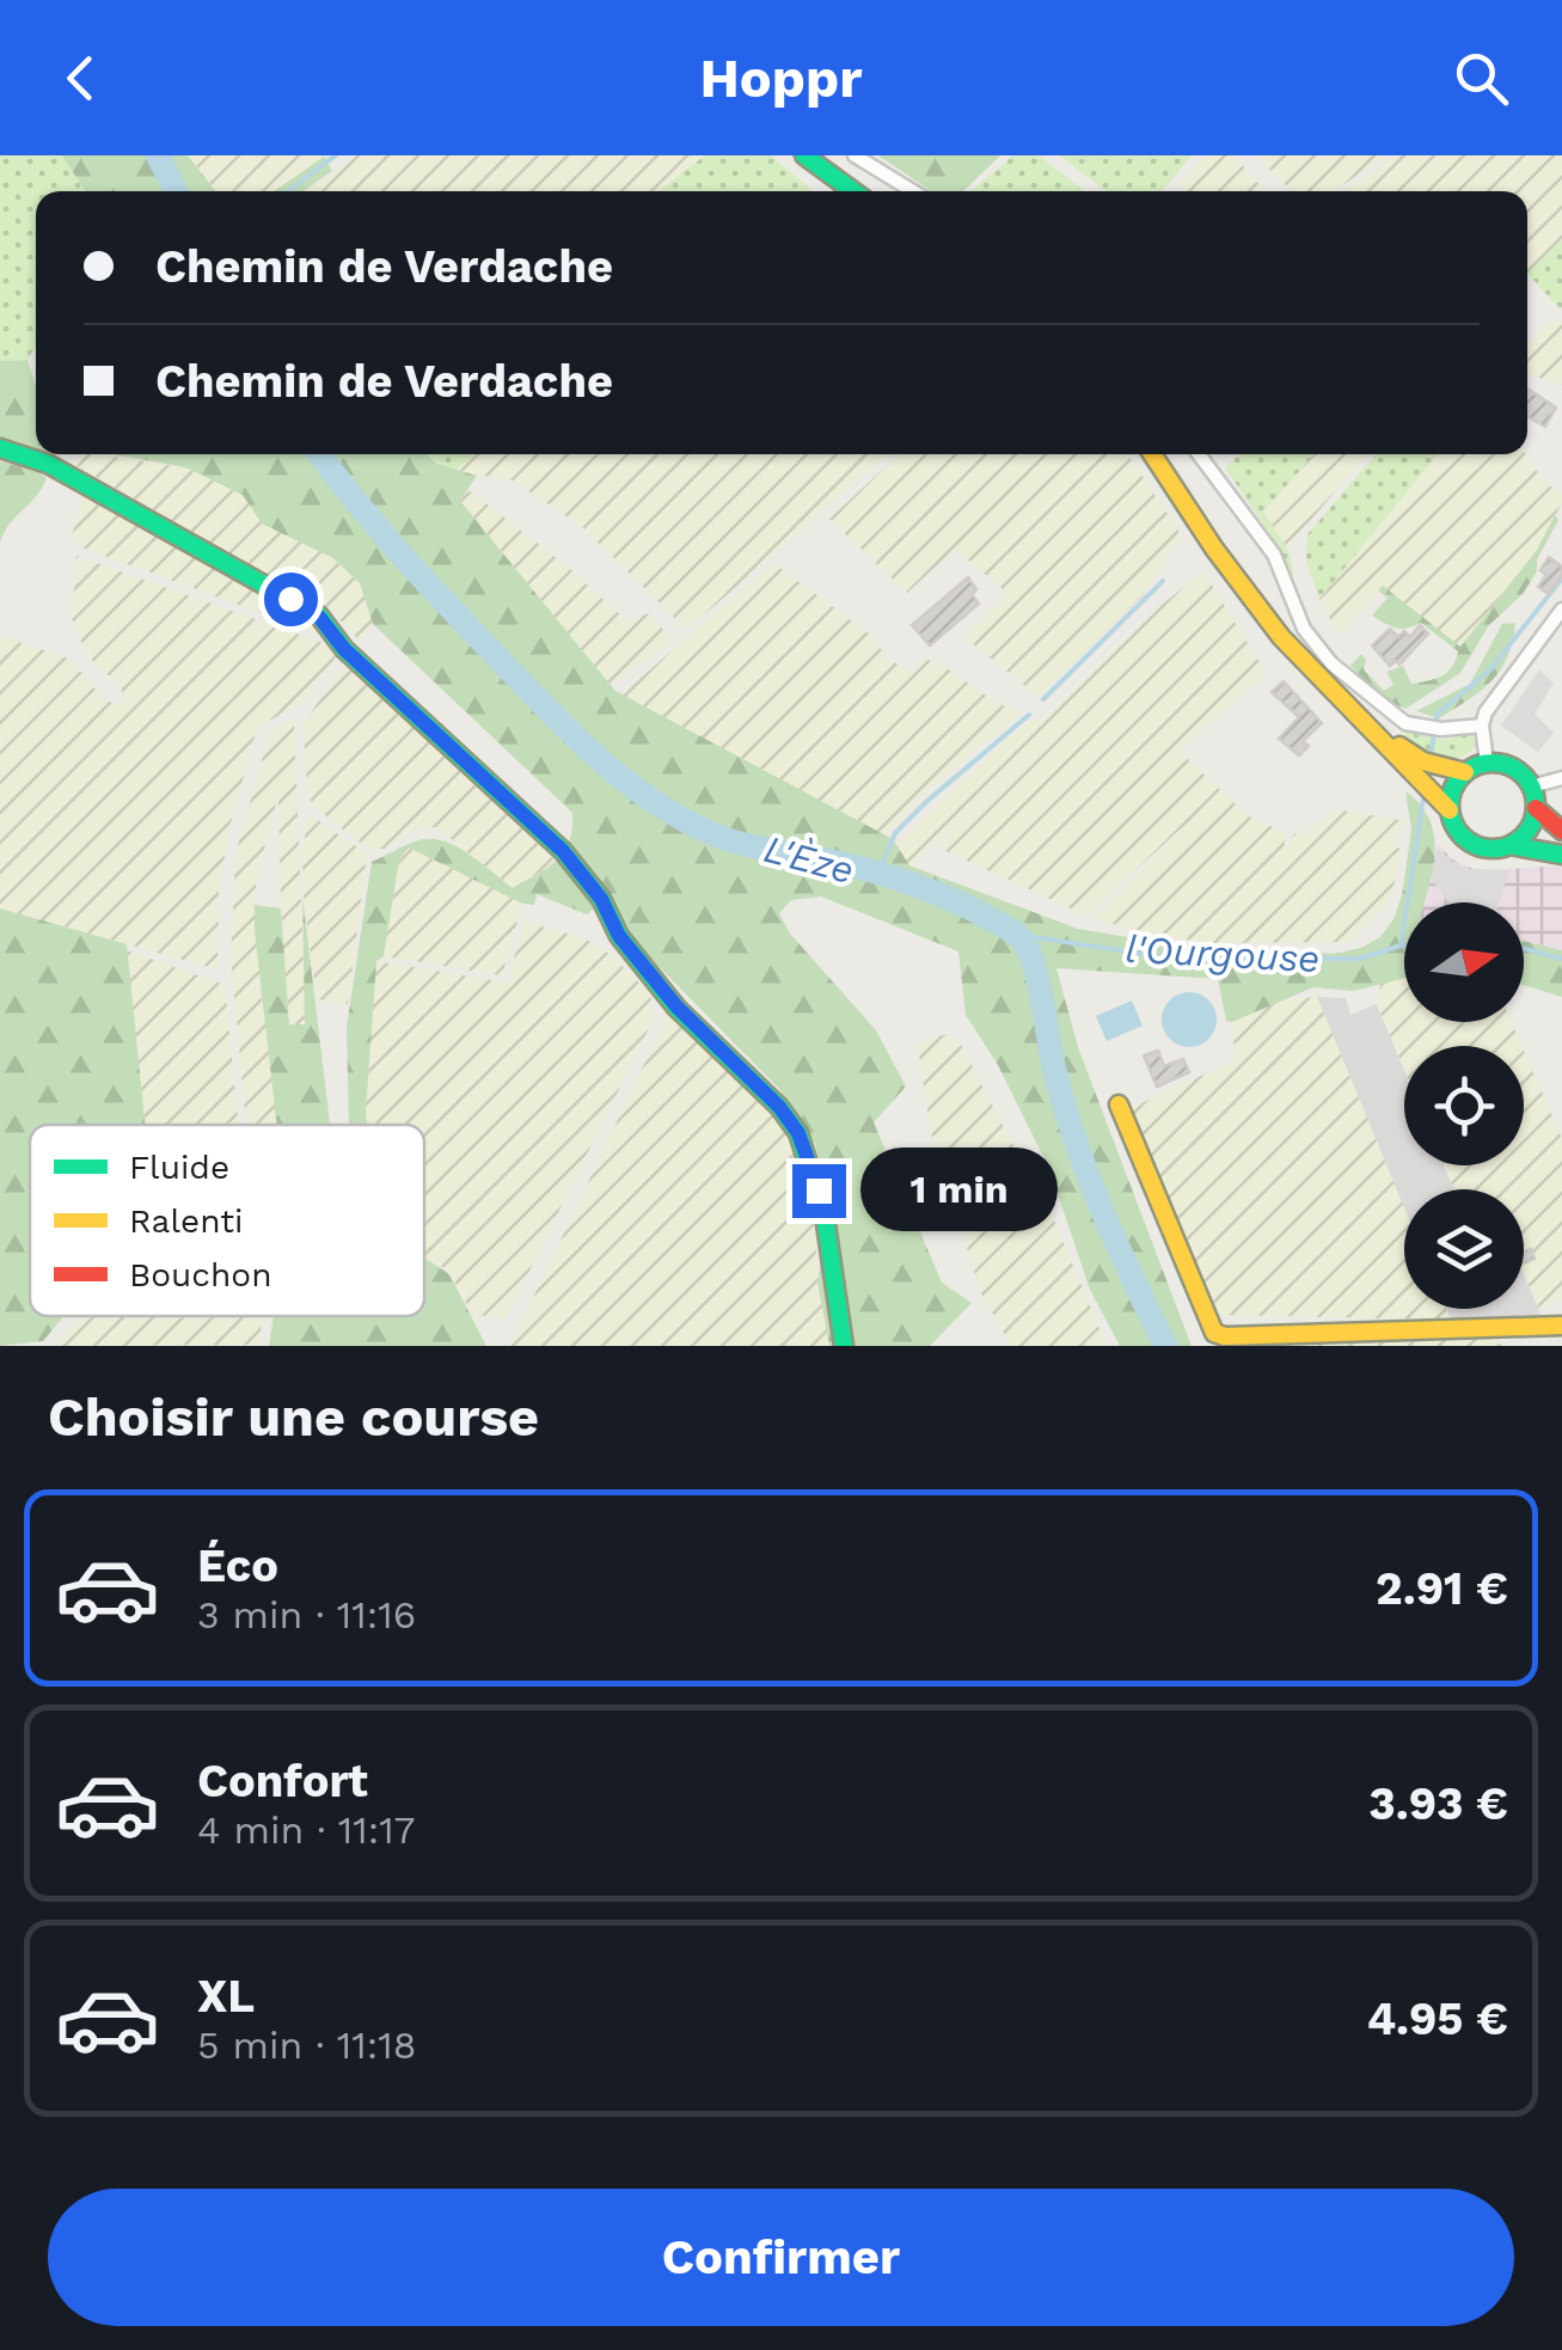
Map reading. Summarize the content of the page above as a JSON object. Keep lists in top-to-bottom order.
{
  "water": ["L'Èze", "l'Ourgouse"],
  "legend": ["Fluide", "Ralenti", "Bouchon"],
  "north": "right",
  "page": {
    "header": "Hoppr",
    "banner": ["Chemin de Verdache", "Chemin de Verdache"],
    "bubble": "1 min",
    "heading": "Choisir une course",
    "list": [
      {
        "name": "Éco",
        "note": "3 min · 11:16",
        "value": "2.91 €"
      },
      {
        "name": "Confort",
        "note": "4 min · 11:17",
        "value": "3.93 €"
      },
      {
        "name": "XL",
        "note": "5 min · 11:18",
        "value": "4.95 €"
      }
    ],
    "buttons": "Confirmer"
  }
}
